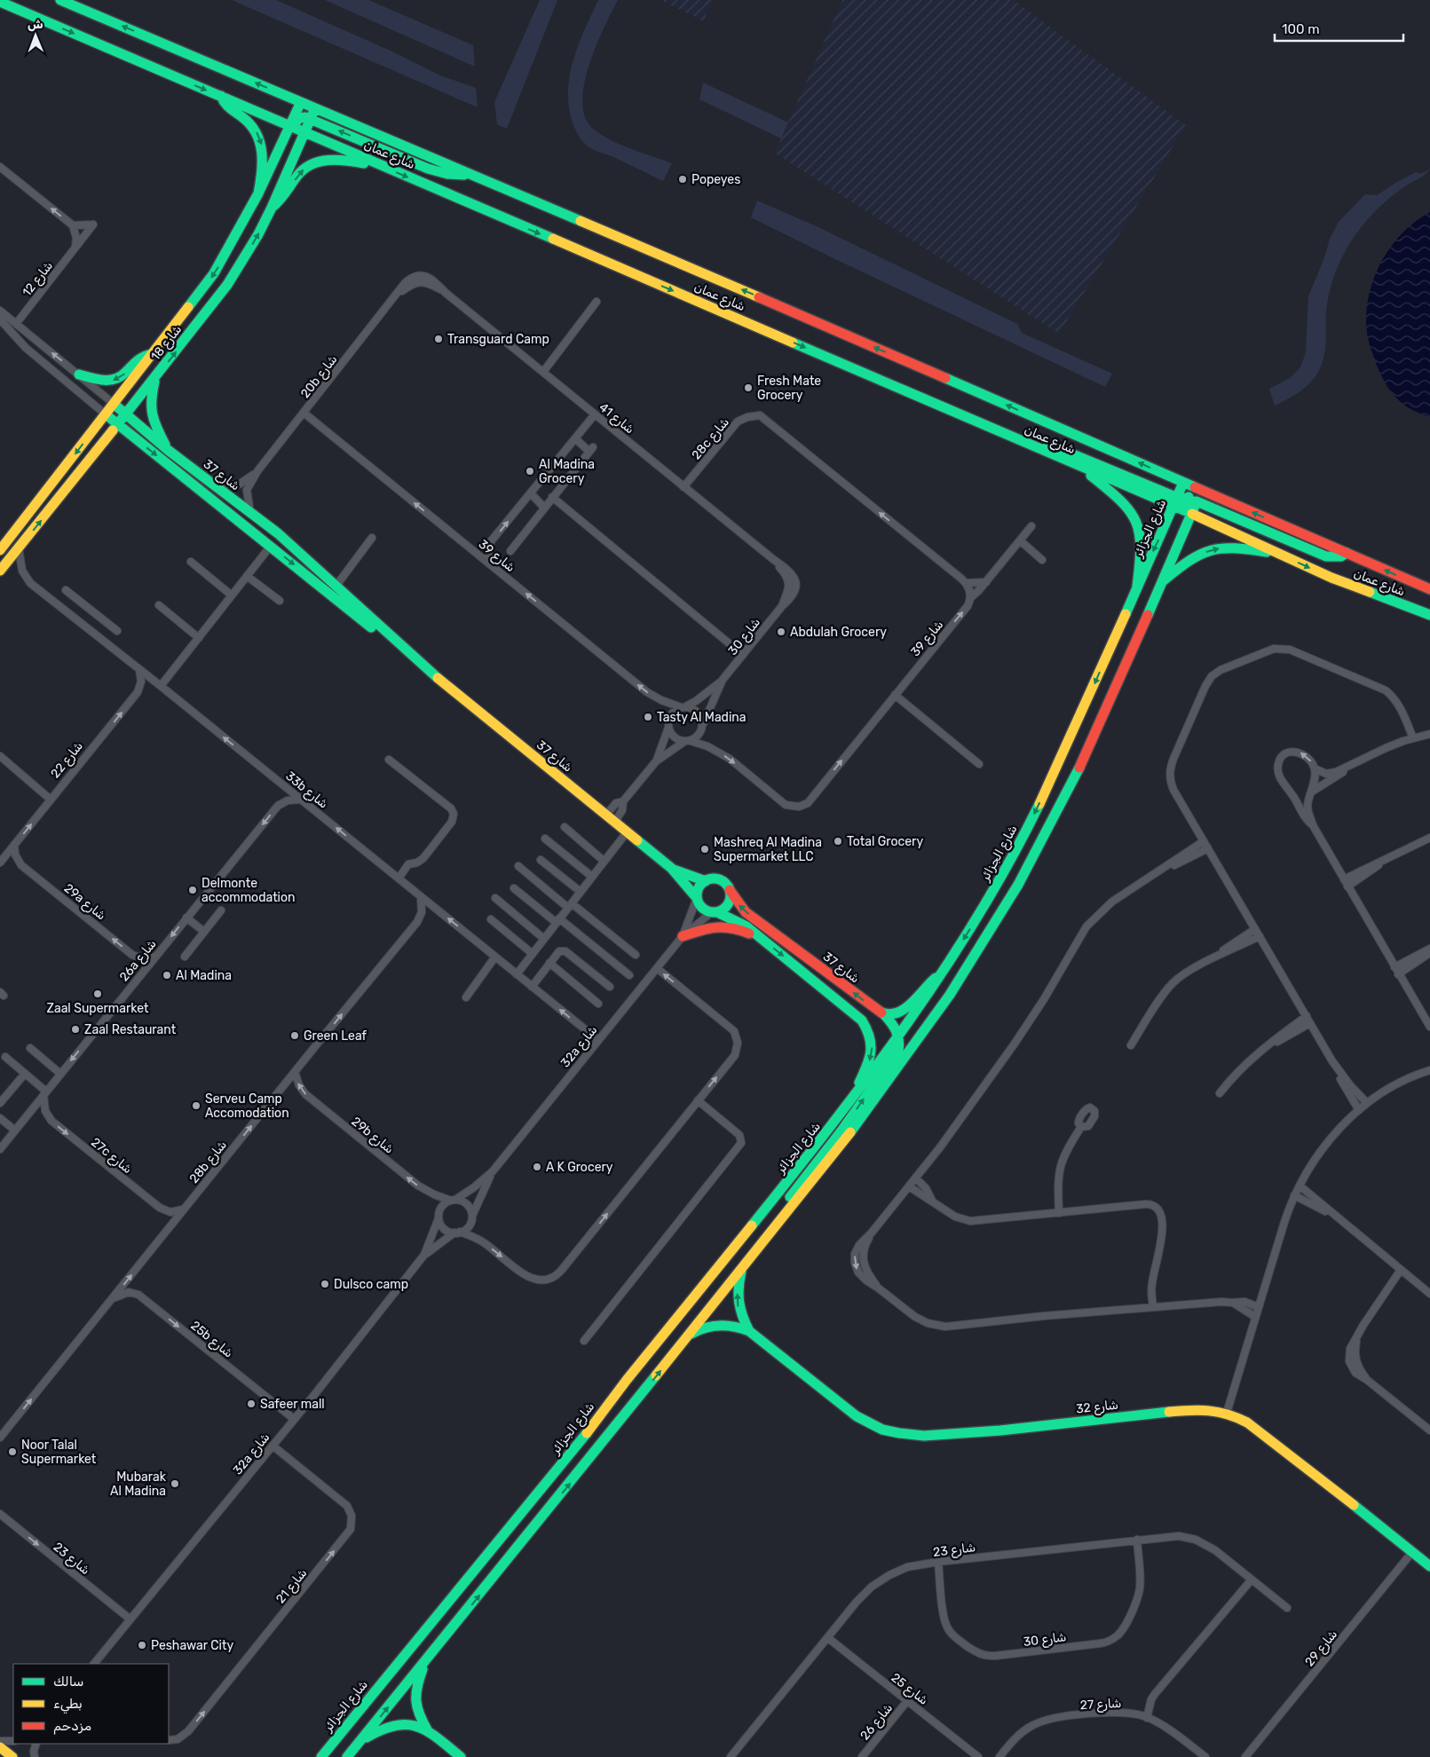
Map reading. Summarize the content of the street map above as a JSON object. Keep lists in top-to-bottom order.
{
  "streets": {
    "main road": [
      "شارع عمان",
      "شارع 18",
      "شارع 37",
      "شارع الجزائر",
      "شارع 32"
    ],
    "street": [
      "شارع 12",
      "20b شارع",
      "شارع 41",
      "28c شارع",
      "شارع 39",
      "شارع 30",
      "شارع 22",
      "33b شارع",
      "29a شارع",
      "26a شارع",
      "32a شارع",
      "29b شارع",
      "27c شارع",
      "28b شارع",
      "25b شارع",
      "شارع 23",
      "شارع 21",
      "شارع 29",
      "شارع 25",
      "شارع 27",
      "شارع 26"
    ]
  },
  "crossings": [
    ["شارع عمان", "شارع 18"],
    ["شارع عمان", "شارع الجزائر"],
    ["شارع 12", "شارع 37"],
    ["شارع 18", "شارع 37"],
    ["شارع 18", "33b شارع"],
    ["20b شارع", "شارع 41"],
    ["20b شارع", "شارع 37"],
    ["20b شارع", "شارع 39"],
    ["شارع 41", "28c شارع"],
    ["شارع 41", "شارع 30"],
    ["شارع 37", "شارع الجزائر"],
    ["شارع 37", "32a شارع"],
    ["شارع 39", "شارع 30"],
    ["شارع 30", "شارع 23"],
    ["شارع 22", "33b شارع"],
    ["شارع 22", "29a شارع"],
    ["33b شارع", "26a شارع"],
    ["33b شارع", "32a شارع"],
    ["33b شارع", "28b شارع"],
    ["29a شارع", "26a شارع"],
    ["26a شارع", "27c شارع"],
    ["32a شارع", "29b شارع"],
    ["32a شارع", "25b شارع"],
    ["32a شارع", "شارع 23"],
    ["32a شارع", "شارع 21"],
    ["29b شارع", "28b شارع"],
    ["27c شارع", "28b شارع"],
    ["28b شارع", "25b شارع"],
    ["شارع 32", "شارع 29"],
    ["شارع 23", "شارع 25"],
    ["شارع 25", "شارع 26"]
  ],
  "one_way": [
    "شارع 22",
    "33b شارع",
    "29a شارع",
    "26a شارع",
    "29b شارع",
    "27c شارع",
    "28b شارع",
    "25b شارع"
  ],
  "places": [
    "Popeyes",
    "Transguard Camp",
    "Fresh Mate Grocery",
    "Al Madina Grocery",
    "Abdulah Grocery",
    "Tasty Al Madina",
    "Total Grocery",
    "Mashreq Al Madina Supermarket LLC",
    "Delmonte accommodation",
    "Al Madina",
    "Zaal Supermarket",
    "Zaal Restaurant",
    "Green Leaf",
    "Serveu Camp Accomodation",
    "A K Grocery",
    "Dulsco camp",
    "Safeer mall",
    "Noor Talal Supermarket",
    "Mubarak Al Madina",
    "Peshawar City"
  ],
  "legend": ["سالك", "بطيء", "مزدحم"],
  "scale_bar": "100 m",
  "north": "top"
}
